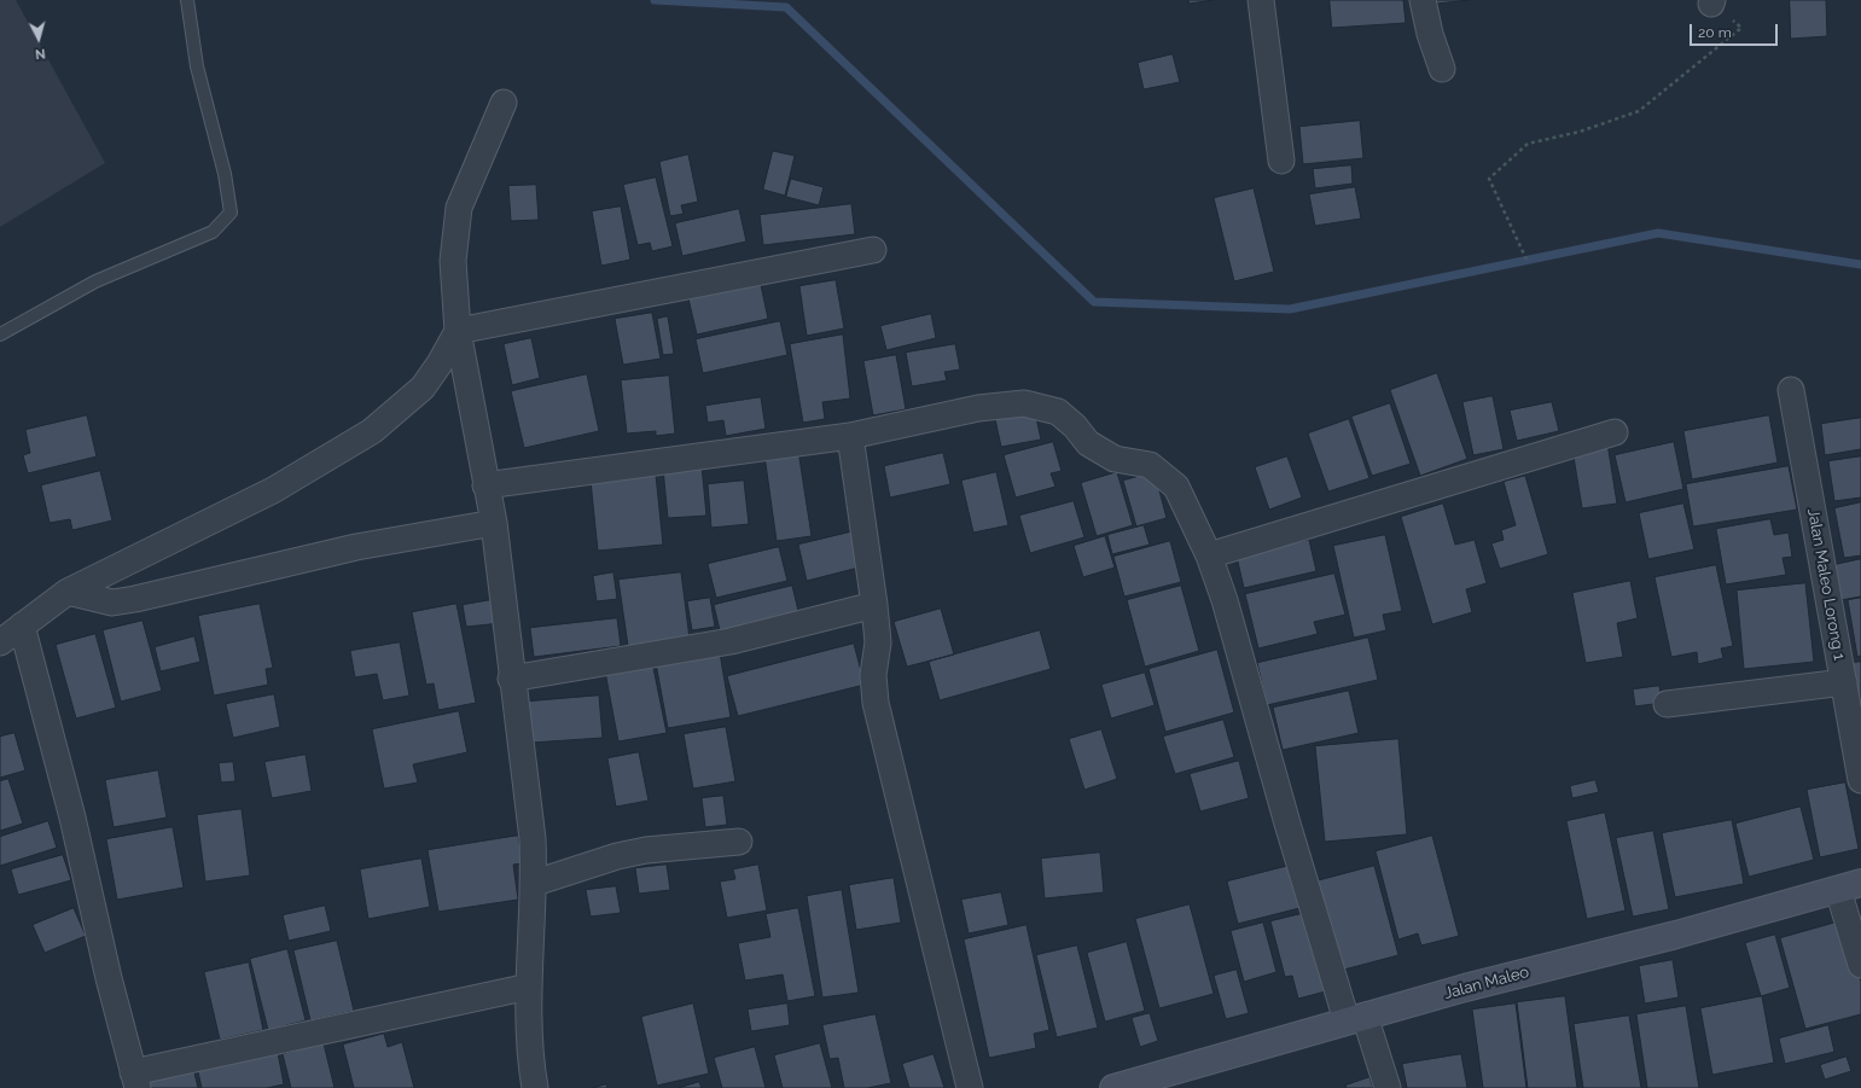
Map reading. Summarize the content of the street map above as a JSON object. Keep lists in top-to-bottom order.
{
  "streets": {
    "street": ["Jalan Maleo Lorong 1", "Jalan Maleo"]
  },
  "scale_bar": "20 m",
  "north": "bottom"
}
